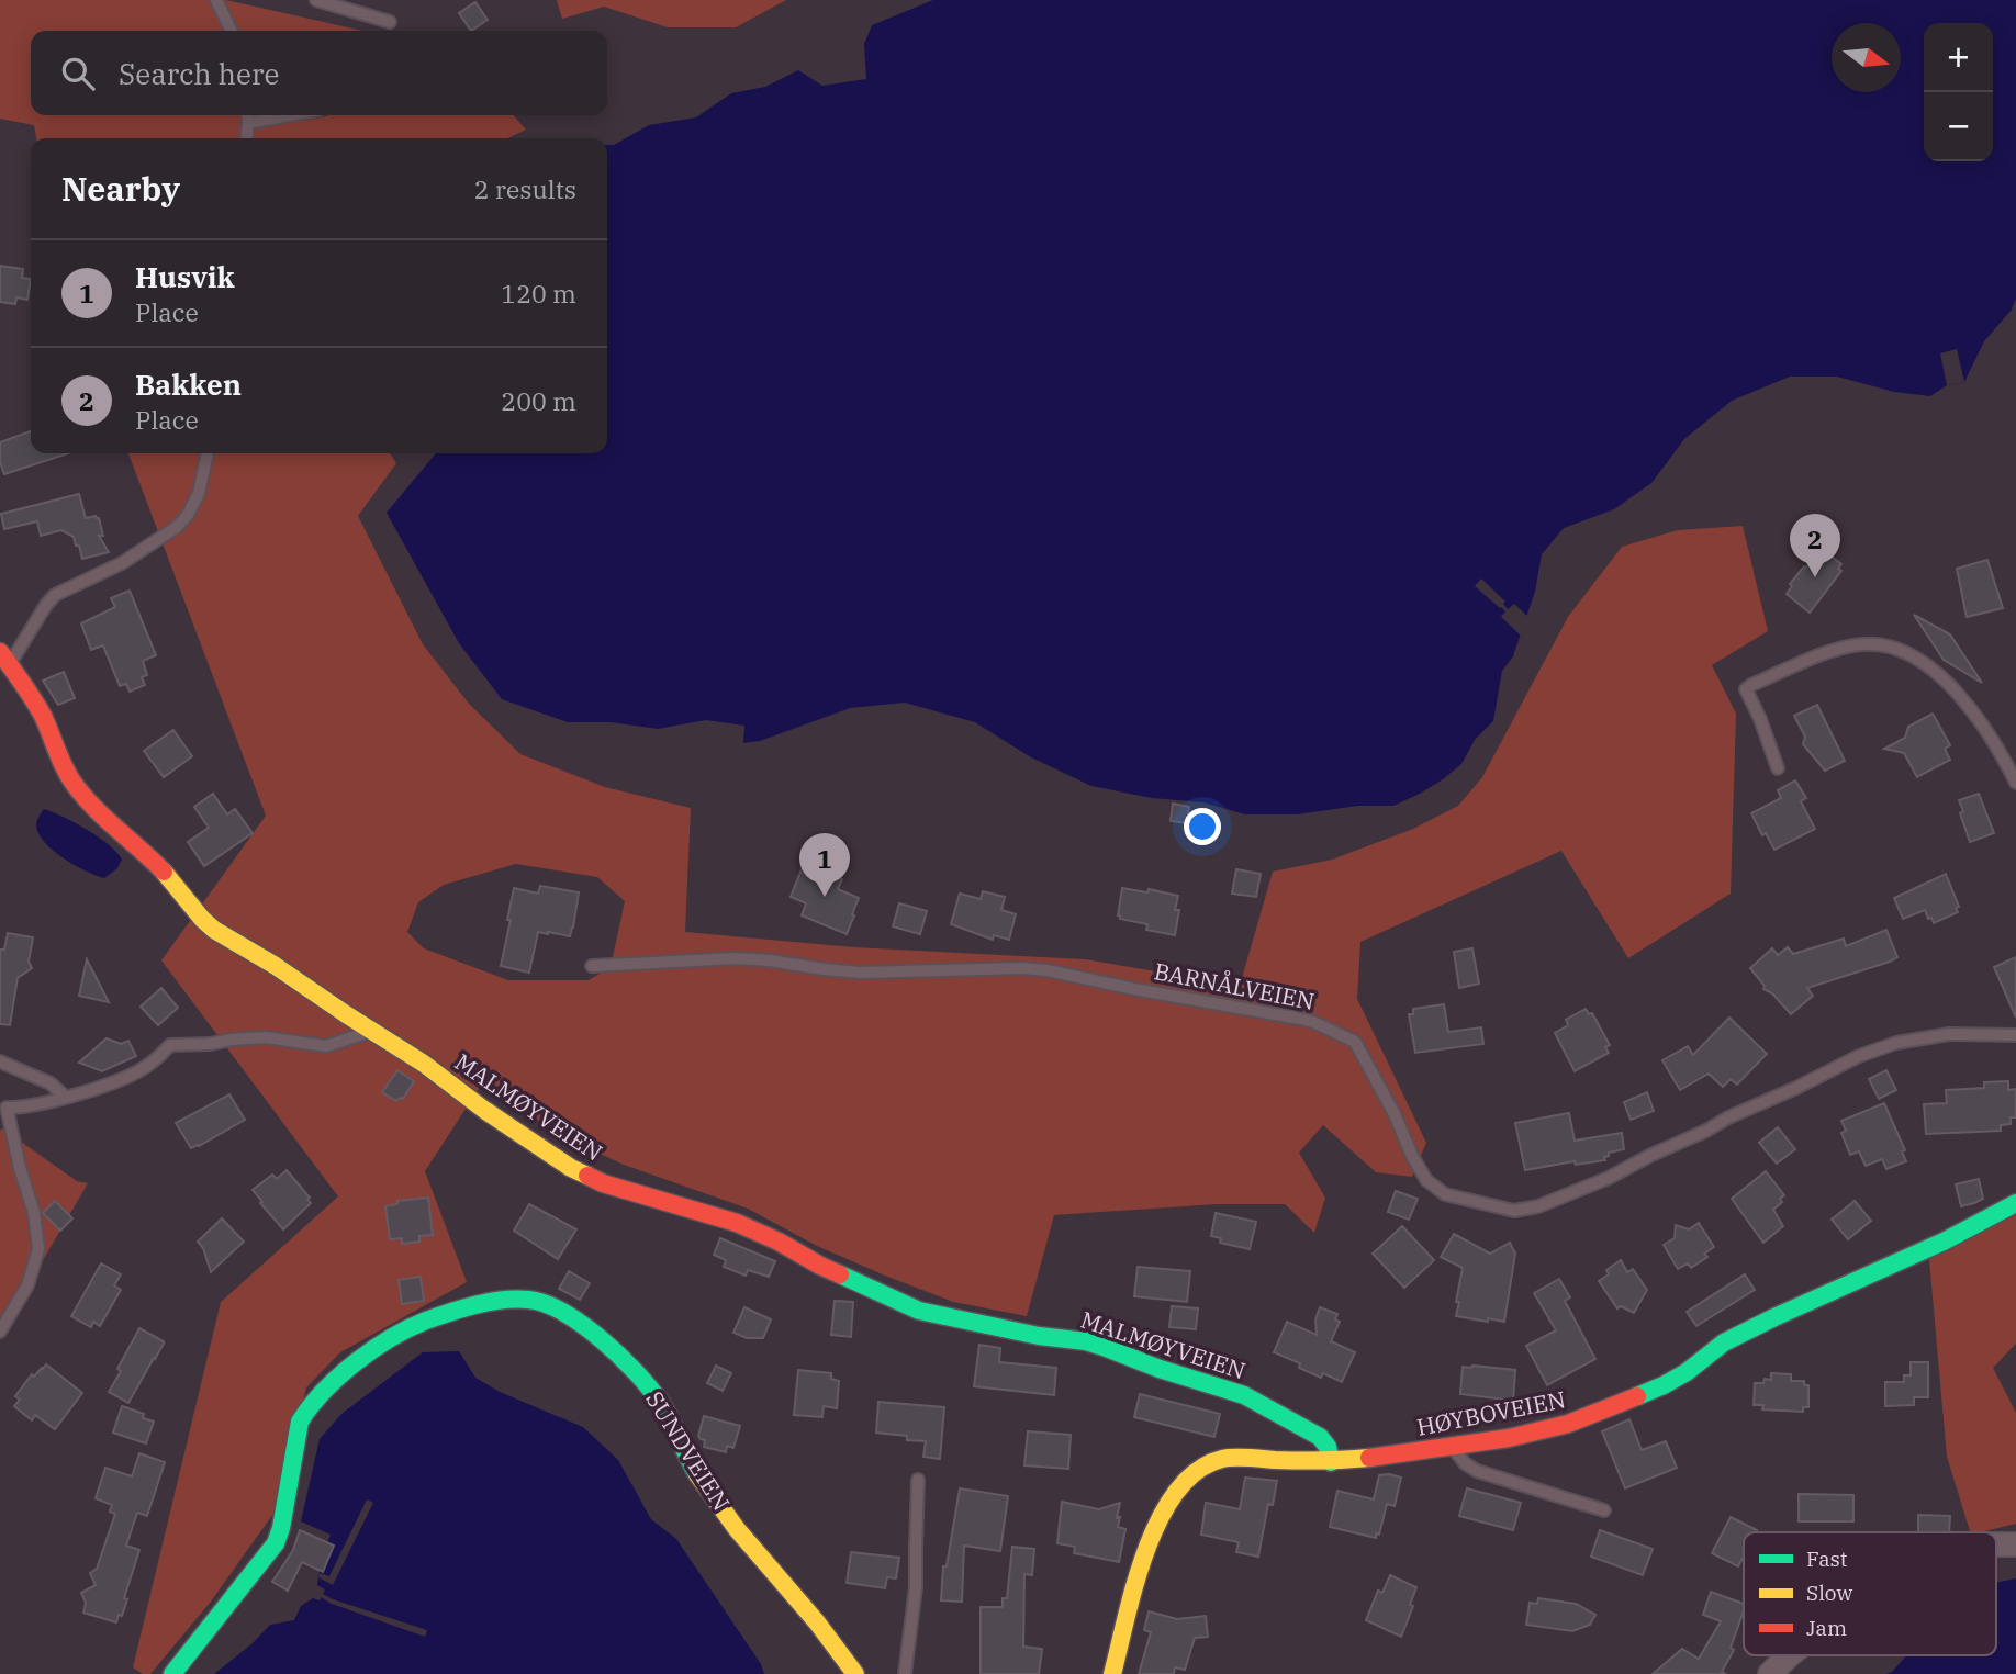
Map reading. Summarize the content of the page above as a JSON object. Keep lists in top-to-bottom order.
{
  "streets": {
    "street": ["MALMØYVEIEN", "HØYBOVEIEN", "SUNDVEIEN"],
    "lane": ["BARNÅLVEIEN"]
  },
  "crossings": [
    ["MALMØYVEIEN", "HØYBOVEIEN"]
  ],
  "legend": ["Fast", "Slow", "Jam"],
  "north": "right",
  "page": {
    "map_buttons": ["+", "−"],
    "search": "Search here",
    "heading": ["Nearby", "2 results"],
    "list": [
      {
        "mark": "1",
        "name": "Husvik",
        "note": "Place",
        "value": "120 m"
      },
      {
        "mark": "2",
        "name": "Bakken",
        "note": "Place",
        "value": "200 m"
      }
    ],
    "pins": ["2", "1"]
  }
}
